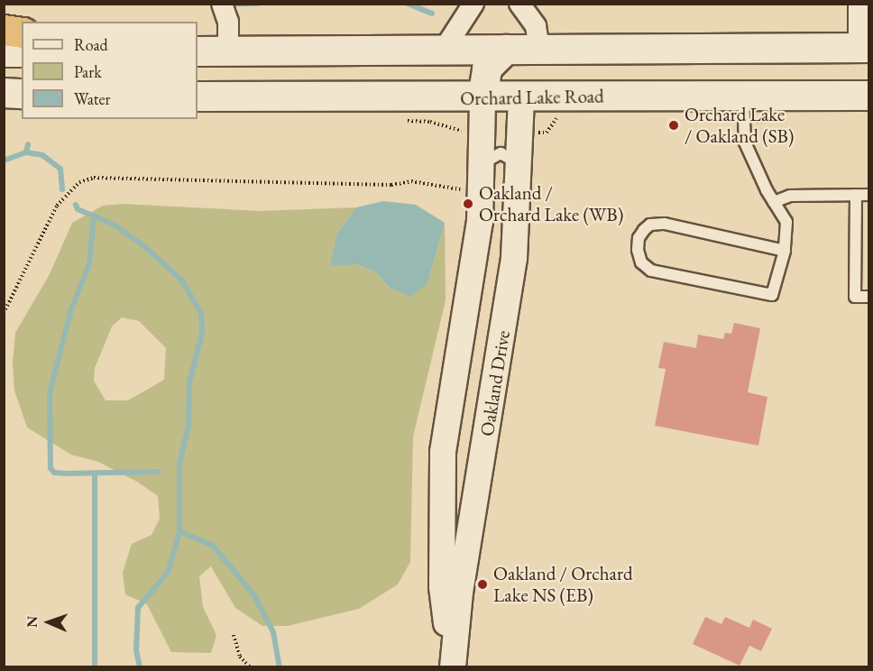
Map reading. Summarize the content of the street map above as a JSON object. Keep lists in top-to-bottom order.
{
  "streets": {
    "main road": ["Orchard Lake Road"],
    "street": ["Oakland Drive"]
  },
  "crossings": [
    ["Orchard Lake Road", "Oakland Drive"]
  ],
  "places": ["Orchard Lake / Oakland (SB)", "Oakland / Orchard Lake (WB)", "Oakland / Orchard Lake NS (EB)"],
  "legend": ["Road", "Park", "Water"],
  "north": "left"
}
